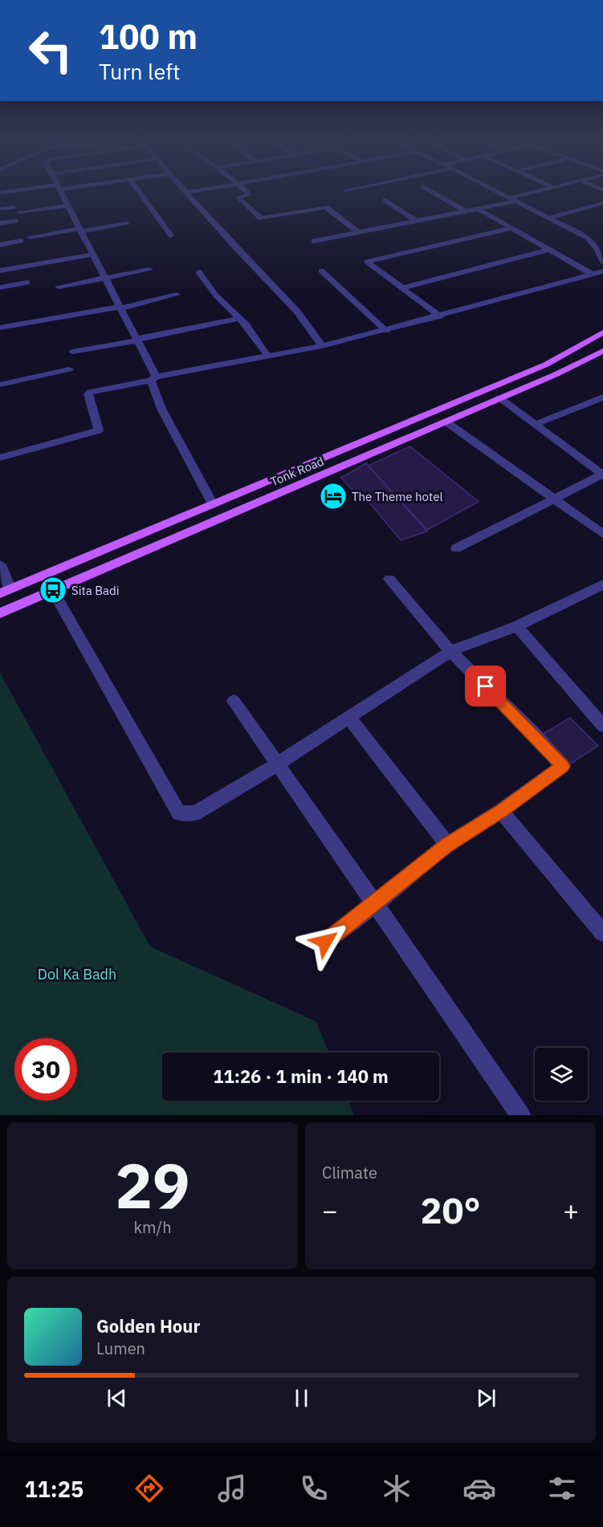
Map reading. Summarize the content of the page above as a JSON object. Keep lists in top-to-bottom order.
{
  "streets": {
    "main road": ["Tonk Road"]
  },
  "parks": ["Dol Ka Badh"],
  "places": {
    "hotel": ["The Theme hotel"],
    "bus stop": ["Sita Badi"]
  },
  "page": {
    "turn": ["100 m", "Turn left"],
    "limit": "30",
    "trip": "11:26 · 1 min · 140 m",
    "tile": [
      ["29", "km/h"],
      "Climate"
    ],
    "heat": ["−", "20°", "+"],
    "song": ["Golden Hour", "Lumen"],
    "tabs": "11:25"
  }
}
